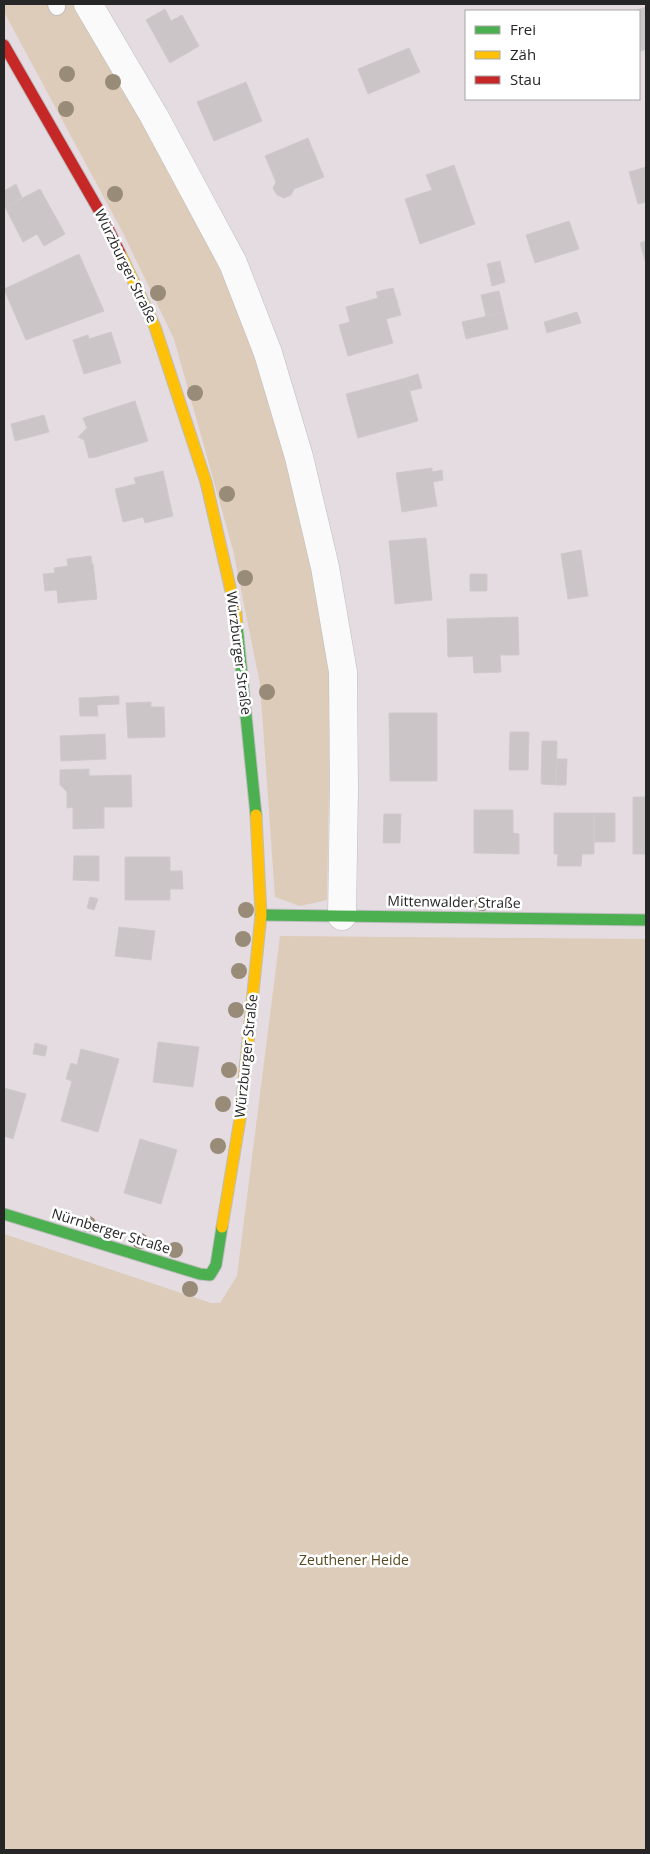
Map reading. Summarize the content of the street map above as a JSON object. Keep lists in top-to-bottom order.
{
  "streets": {
    "street": ["Würzburger Straße", "Mittenwalder Straße", "Nürnberger Straße"]
  },
  "crossings": [
    ["Würzburger Straße", "Mittenwalder Straße"],
    ["Würzburger Straße", "Nürnberger Straße"]
  ],
  "parks": ["Zeuthener Heide"],
  "legend": ["Frei", "Zäh", "Stau"]
}
